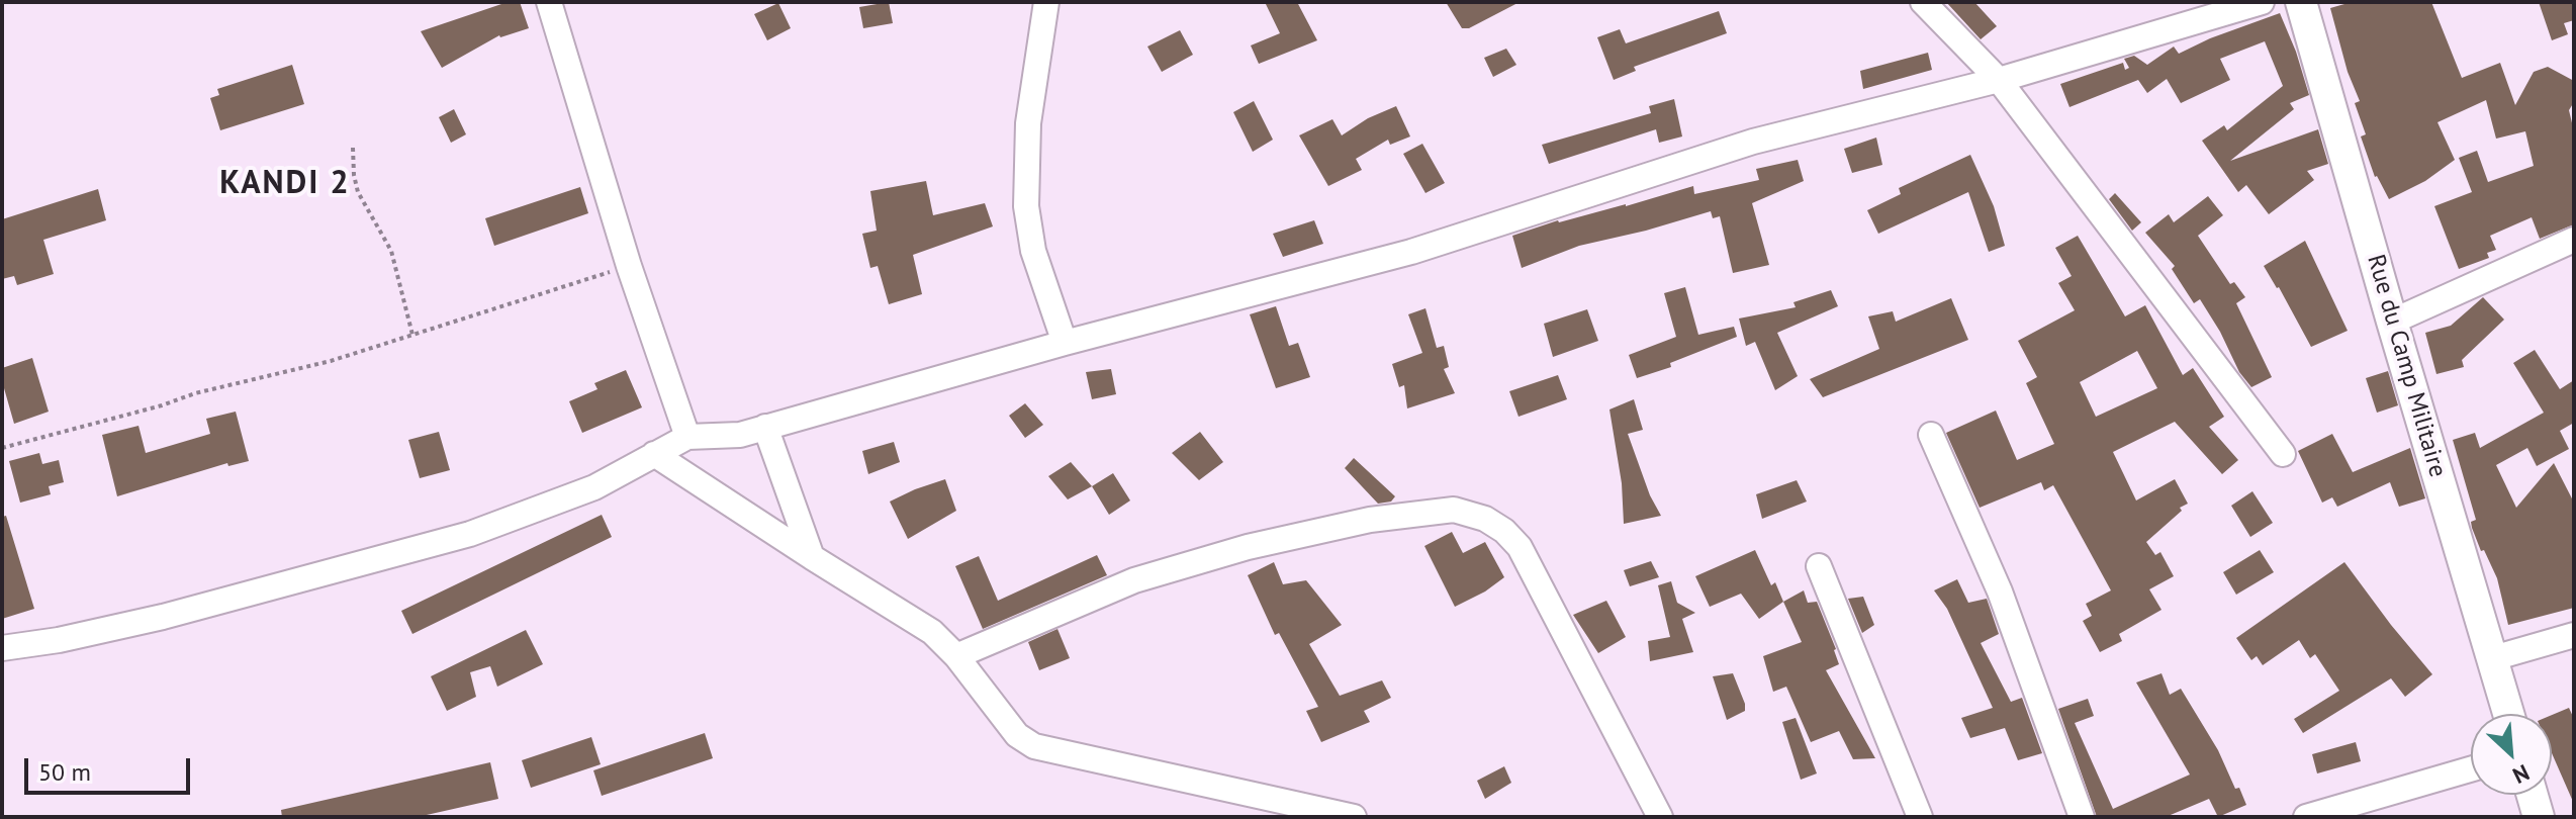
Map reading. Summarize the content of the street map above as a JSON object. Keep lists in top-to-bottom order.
{
  "streets": {
    "street": ["Rue du Camp Militaire"]
  },
  "districts": ["KANDI 2"],
  "scale_bar": "50 m",
  "north": "bottom right"
}
